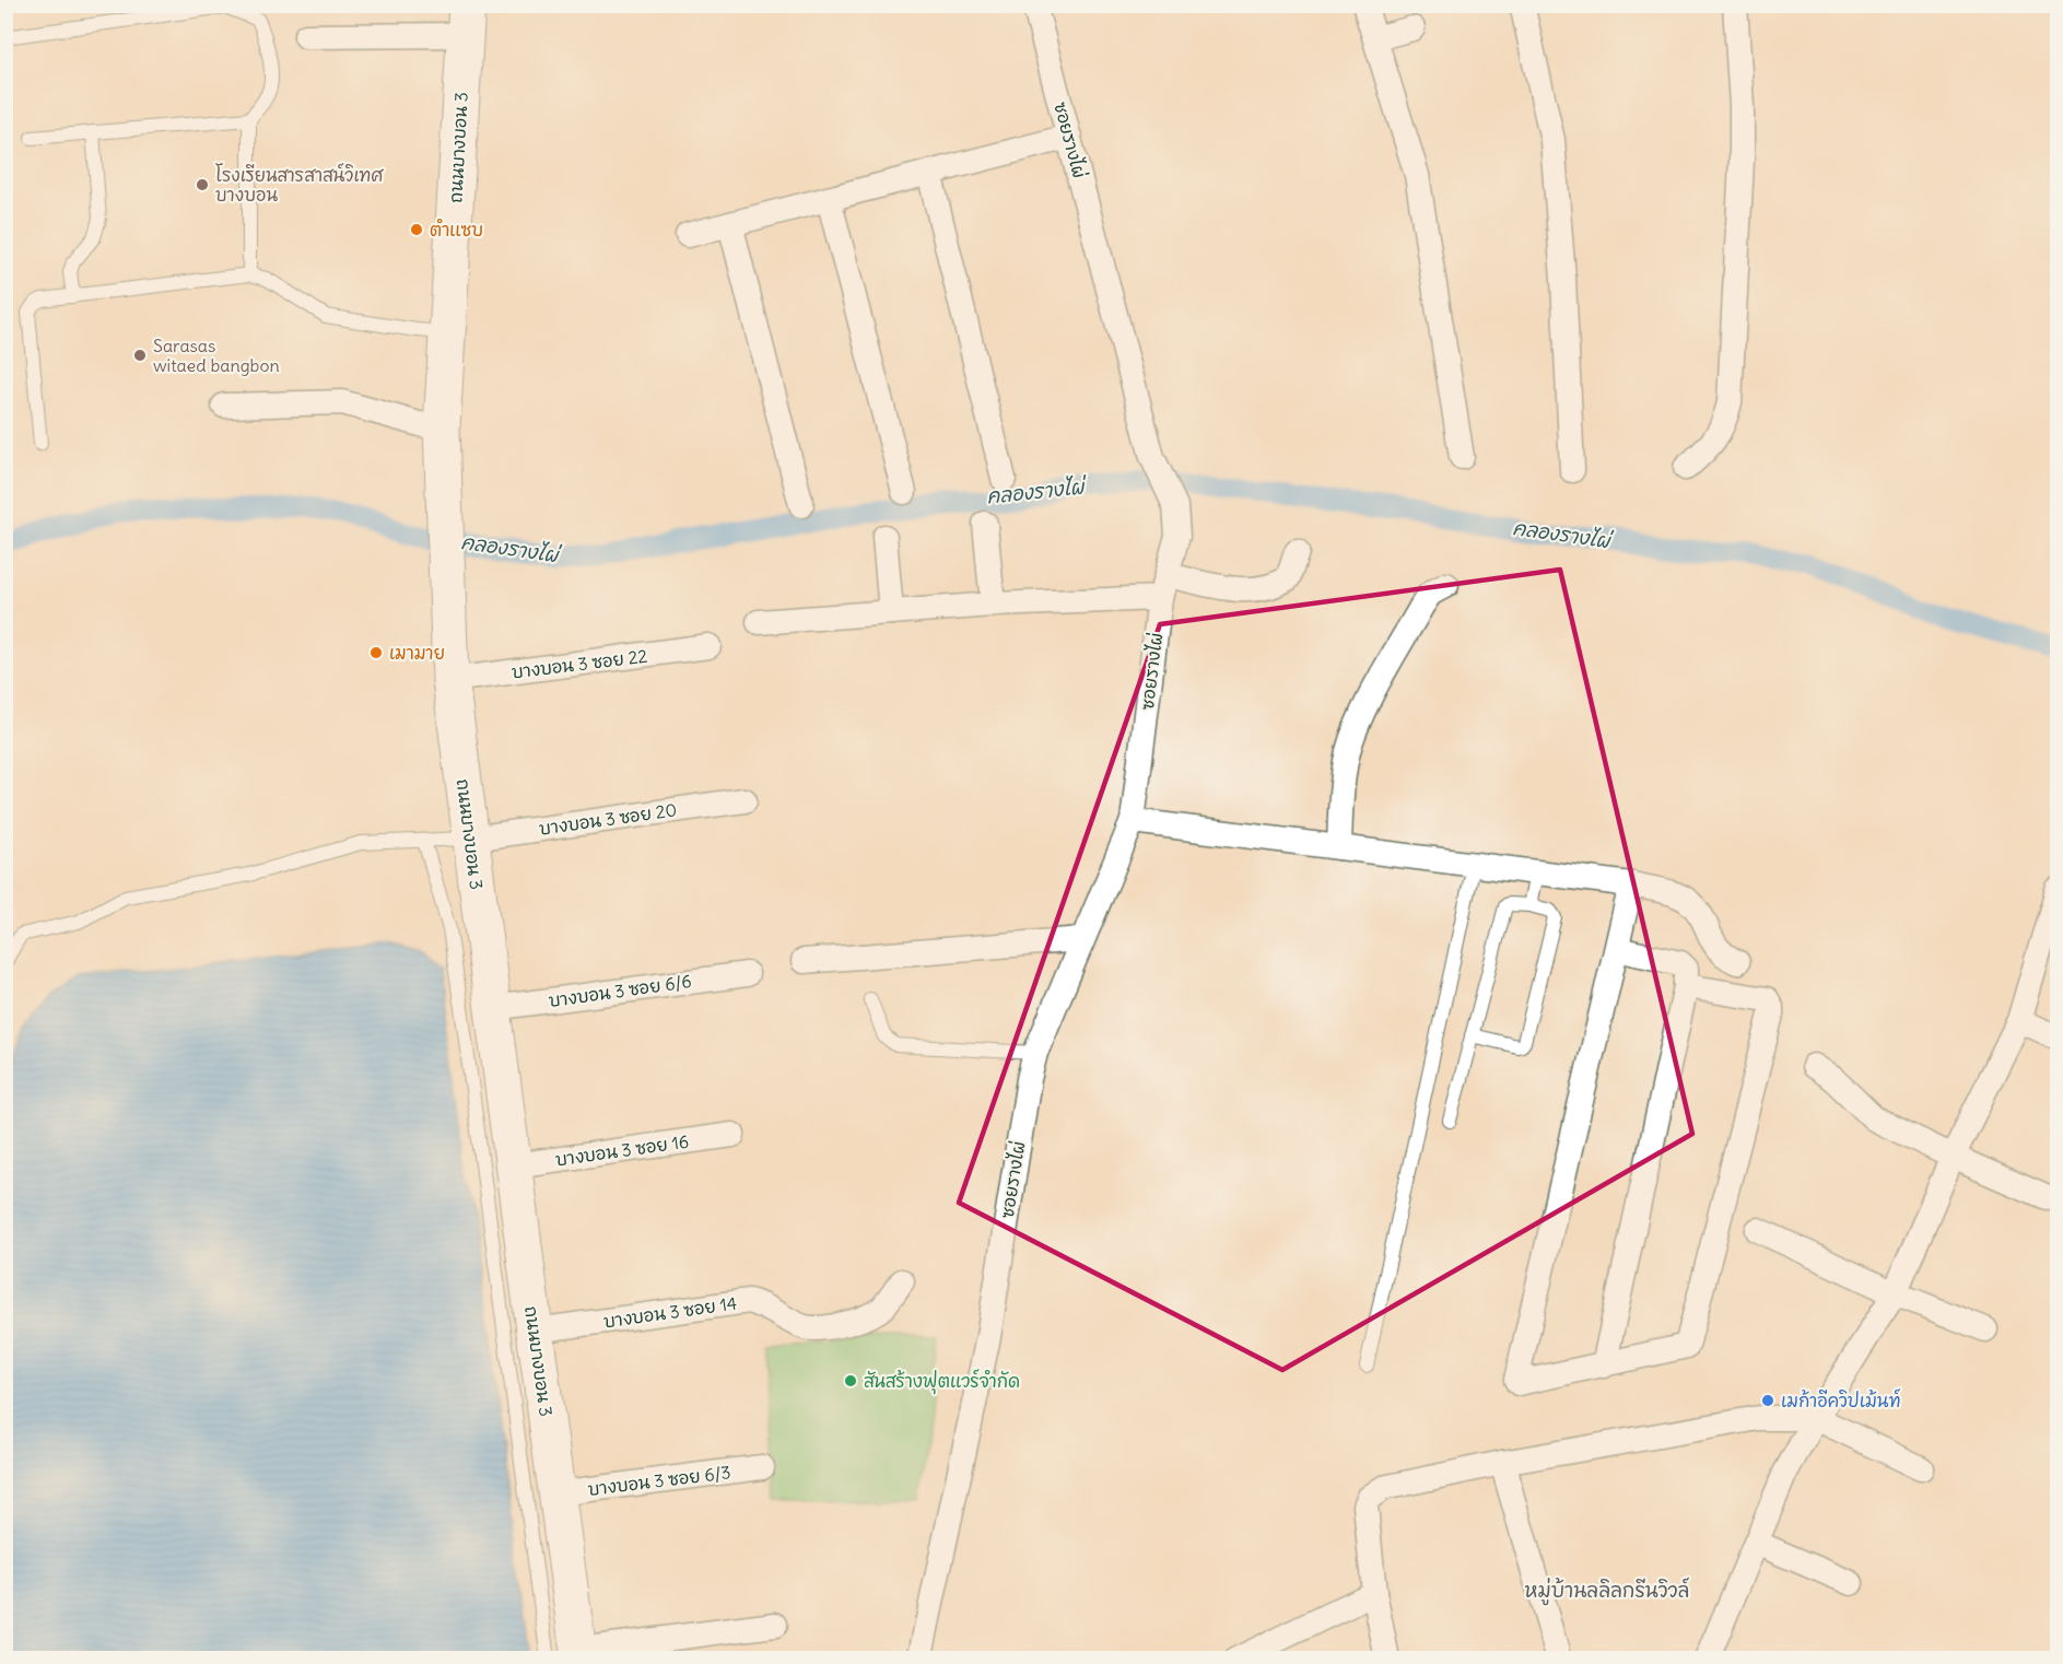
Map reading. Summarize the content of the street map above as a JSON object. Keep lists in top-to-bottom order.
{
  "streets": {
    "main road": ["ถนนบางบอน 3"],
    "street": [
      "ซอยรางไผ่",
      "บางบอน 3 ซอย 22",
      "บางบอน 3 ซอย 20",
      "บางบอน 3 ซอย 6/6",
      "บางบอน 3 ซอย 16",
      "บางบอน 3 ซอย 14",
      "บางบอน 3 ซอย 6/3"
    ]
  },
  "crossings": [
    ["ถนนบางบอน 3", "บางบอน 3 ซอย 22"],
    ["ถนนบางบอน 3", "บางบอน 3 ซอย 20"],
    ["ถนนบางบอน 3", "บางบอน 3 ซอย 6/6"],
    ["ถนนบางบอน 3", "บางบอน 3 ซอย 16"],
    ["ถนนบางบอน 3", "บางบอน 3 ซอย 14"],
    ["ถนนบางบอน 3", "บางบอน 3 ซอย 6/3"]
  ],
  "districts": ["หมู่บ้านลลิลกรีนวิวล์"],
  "water": ["คลองรางไผ่"],
  "places": [
    "โรงเรียนสารสาสน์วิเทศ บางบอน",
    "ตำแซบ",
    "Sarasas witaed bangbon",
    "เมามาย",
    "สันสร้างฟุตแวร์จำกัด",
    "เมก้าอีควิปเม้นท์"
  ]
}
